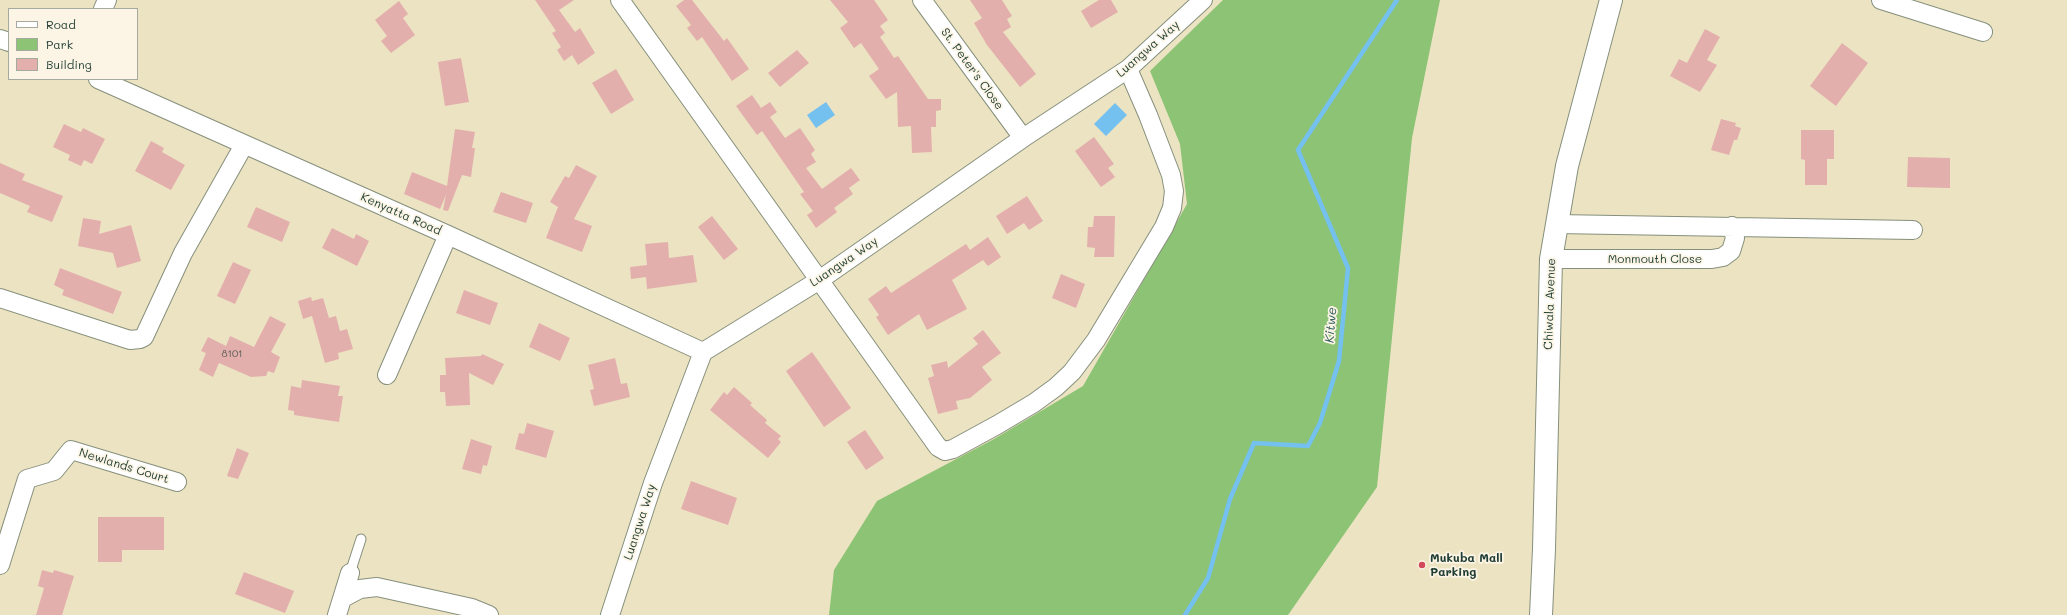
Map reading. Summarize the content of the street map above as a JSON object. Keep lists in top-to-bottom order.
{
  "streets": {
    "main road": ["Chiwala Avenue"],
    "street": [
      "Luangwa Way",
      "St. Peter's Close",
      "Kenyatta Road",
      "Monmouth Close",
      "Newlands Court"
    ]
  },
  "crossings": [
    ["Luangwa Way", "St. Peter's Close"],
    ["Luangwa Way", "Kenyatta Road"],
    ["Monmouth Close", "Chiwala Avenue"]
  ],
  "water": ["Kitwe"],
  "places": ["Mukuba Mall Parking"],
  "house_numbers": ["8101"],
  "legend": ["Road", "Park", "Building"]
}
